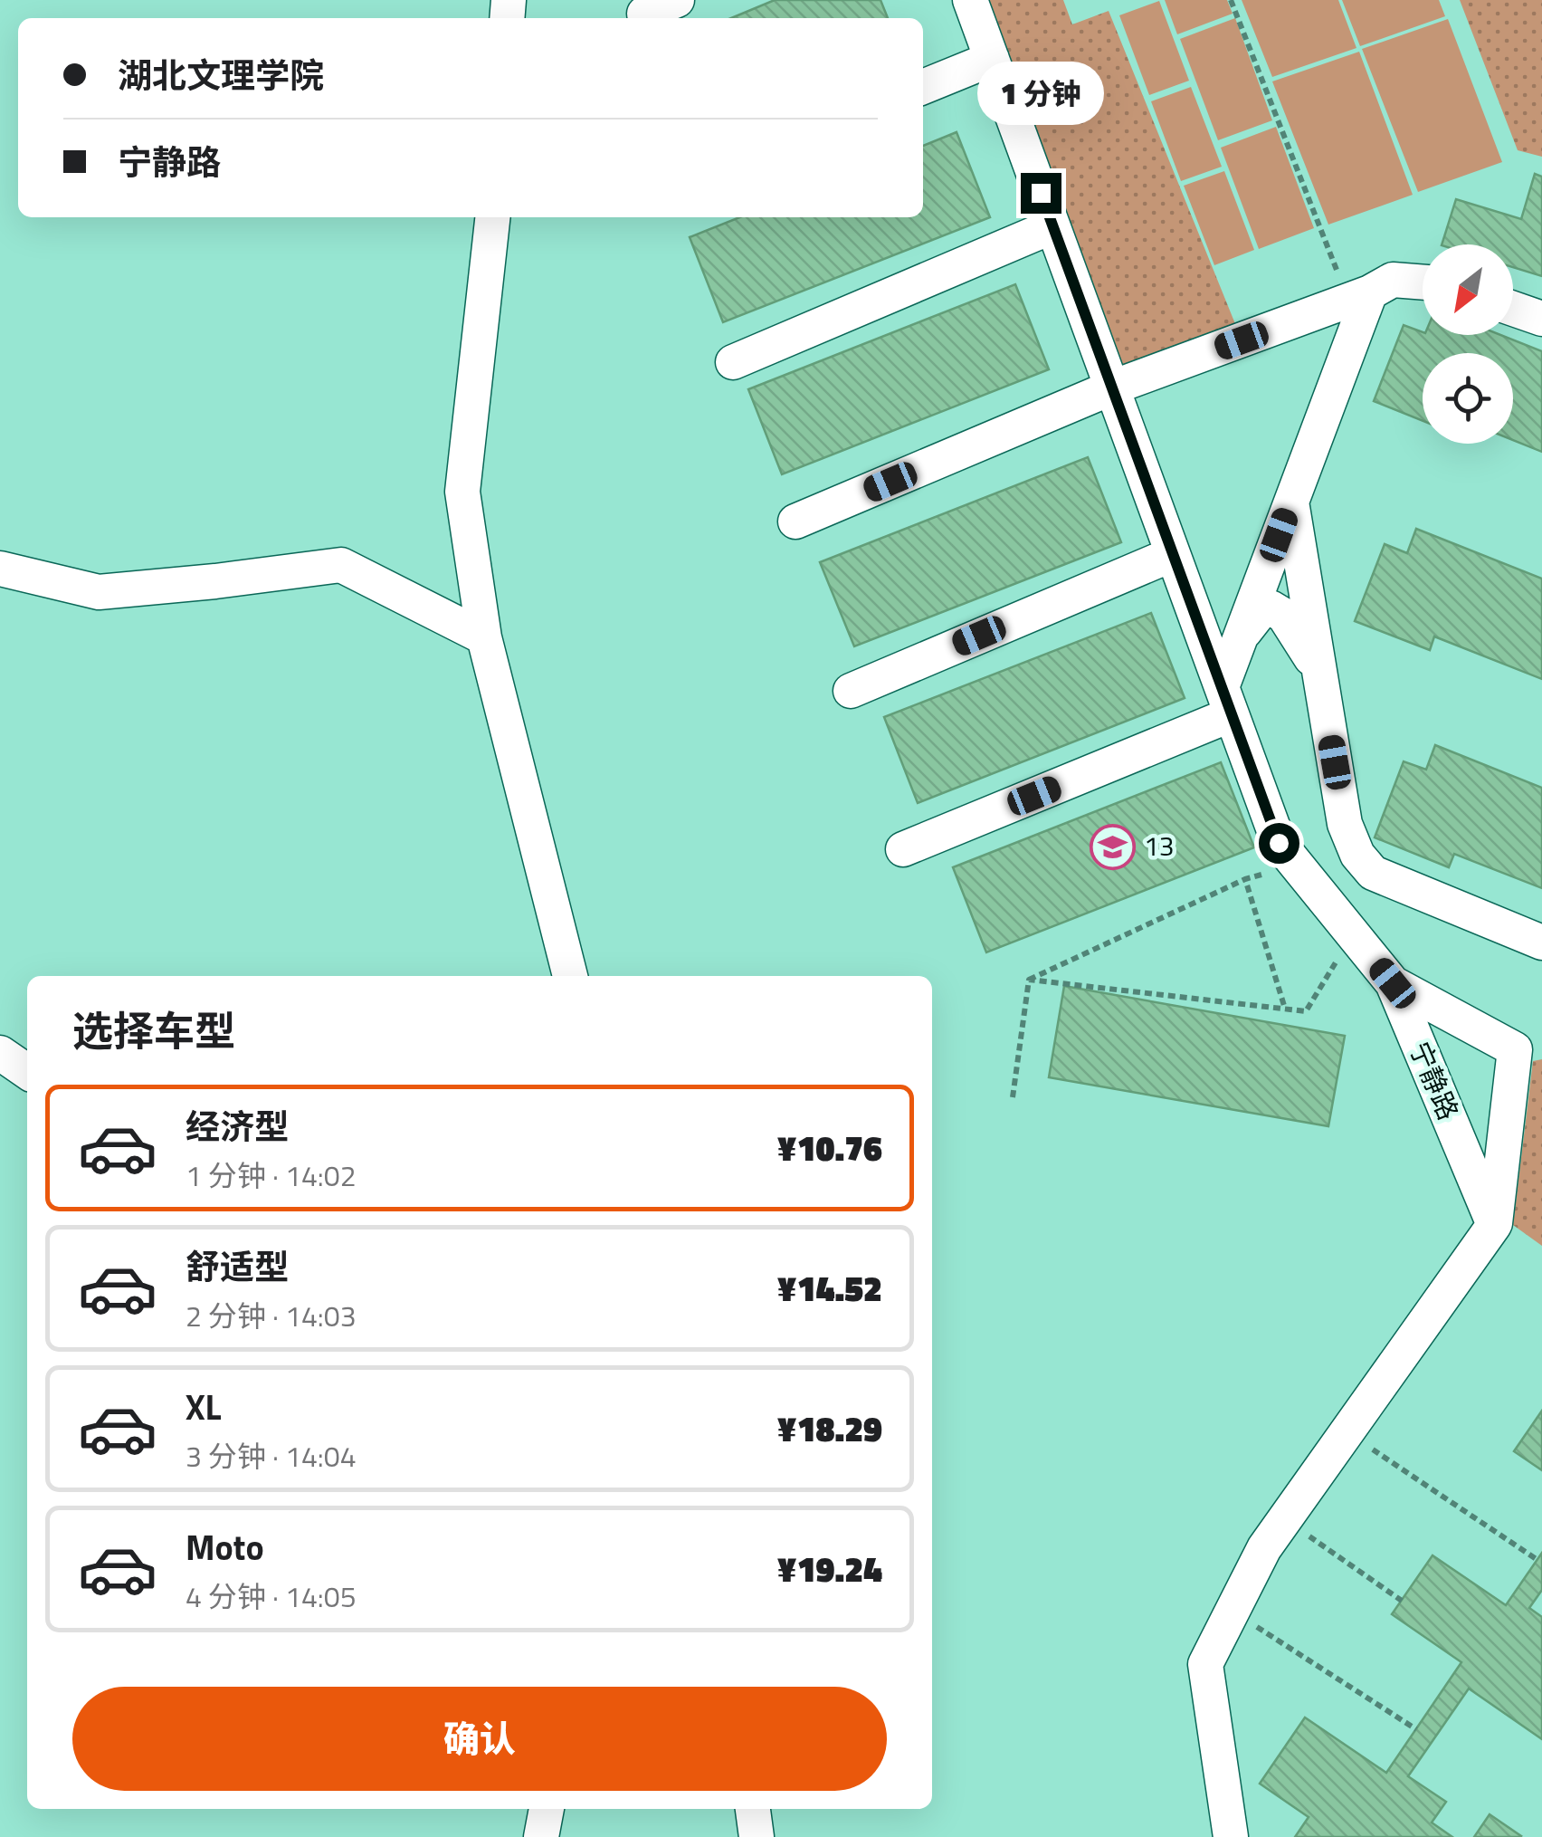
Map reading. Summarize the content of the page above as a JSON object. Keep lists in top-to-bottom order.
{
  "streets": {
    "street": ["宁静路"]
  },
  "places": {
    "school or university": ["13"]
  },
  "north": "bottom left",
  "page": {
    "banner": ["湖北文理学院", "宁静路"],
    "bubble": "1 分钟",
    "heading": "选择车型",
    "list": [
      {
        "name": "经济型",
        "note": "1 分钟 · 14:02",
        "value": "¥10.76"
      },
      {
        "name": "舒适型",
        "note": "2 分钟 · 14:03",
        "value": "¥14.52"
      },
      {
        "name": "XL",
        "note": "3 分钟 · 14:04",
        "value": "¥18.29"
      },
      {
        "name": "Moto",
        "note": "4 分钟 · 14:05",
        "value": "¥19.24"
      }
    ],
    "buttons": "确认"
  }
}
